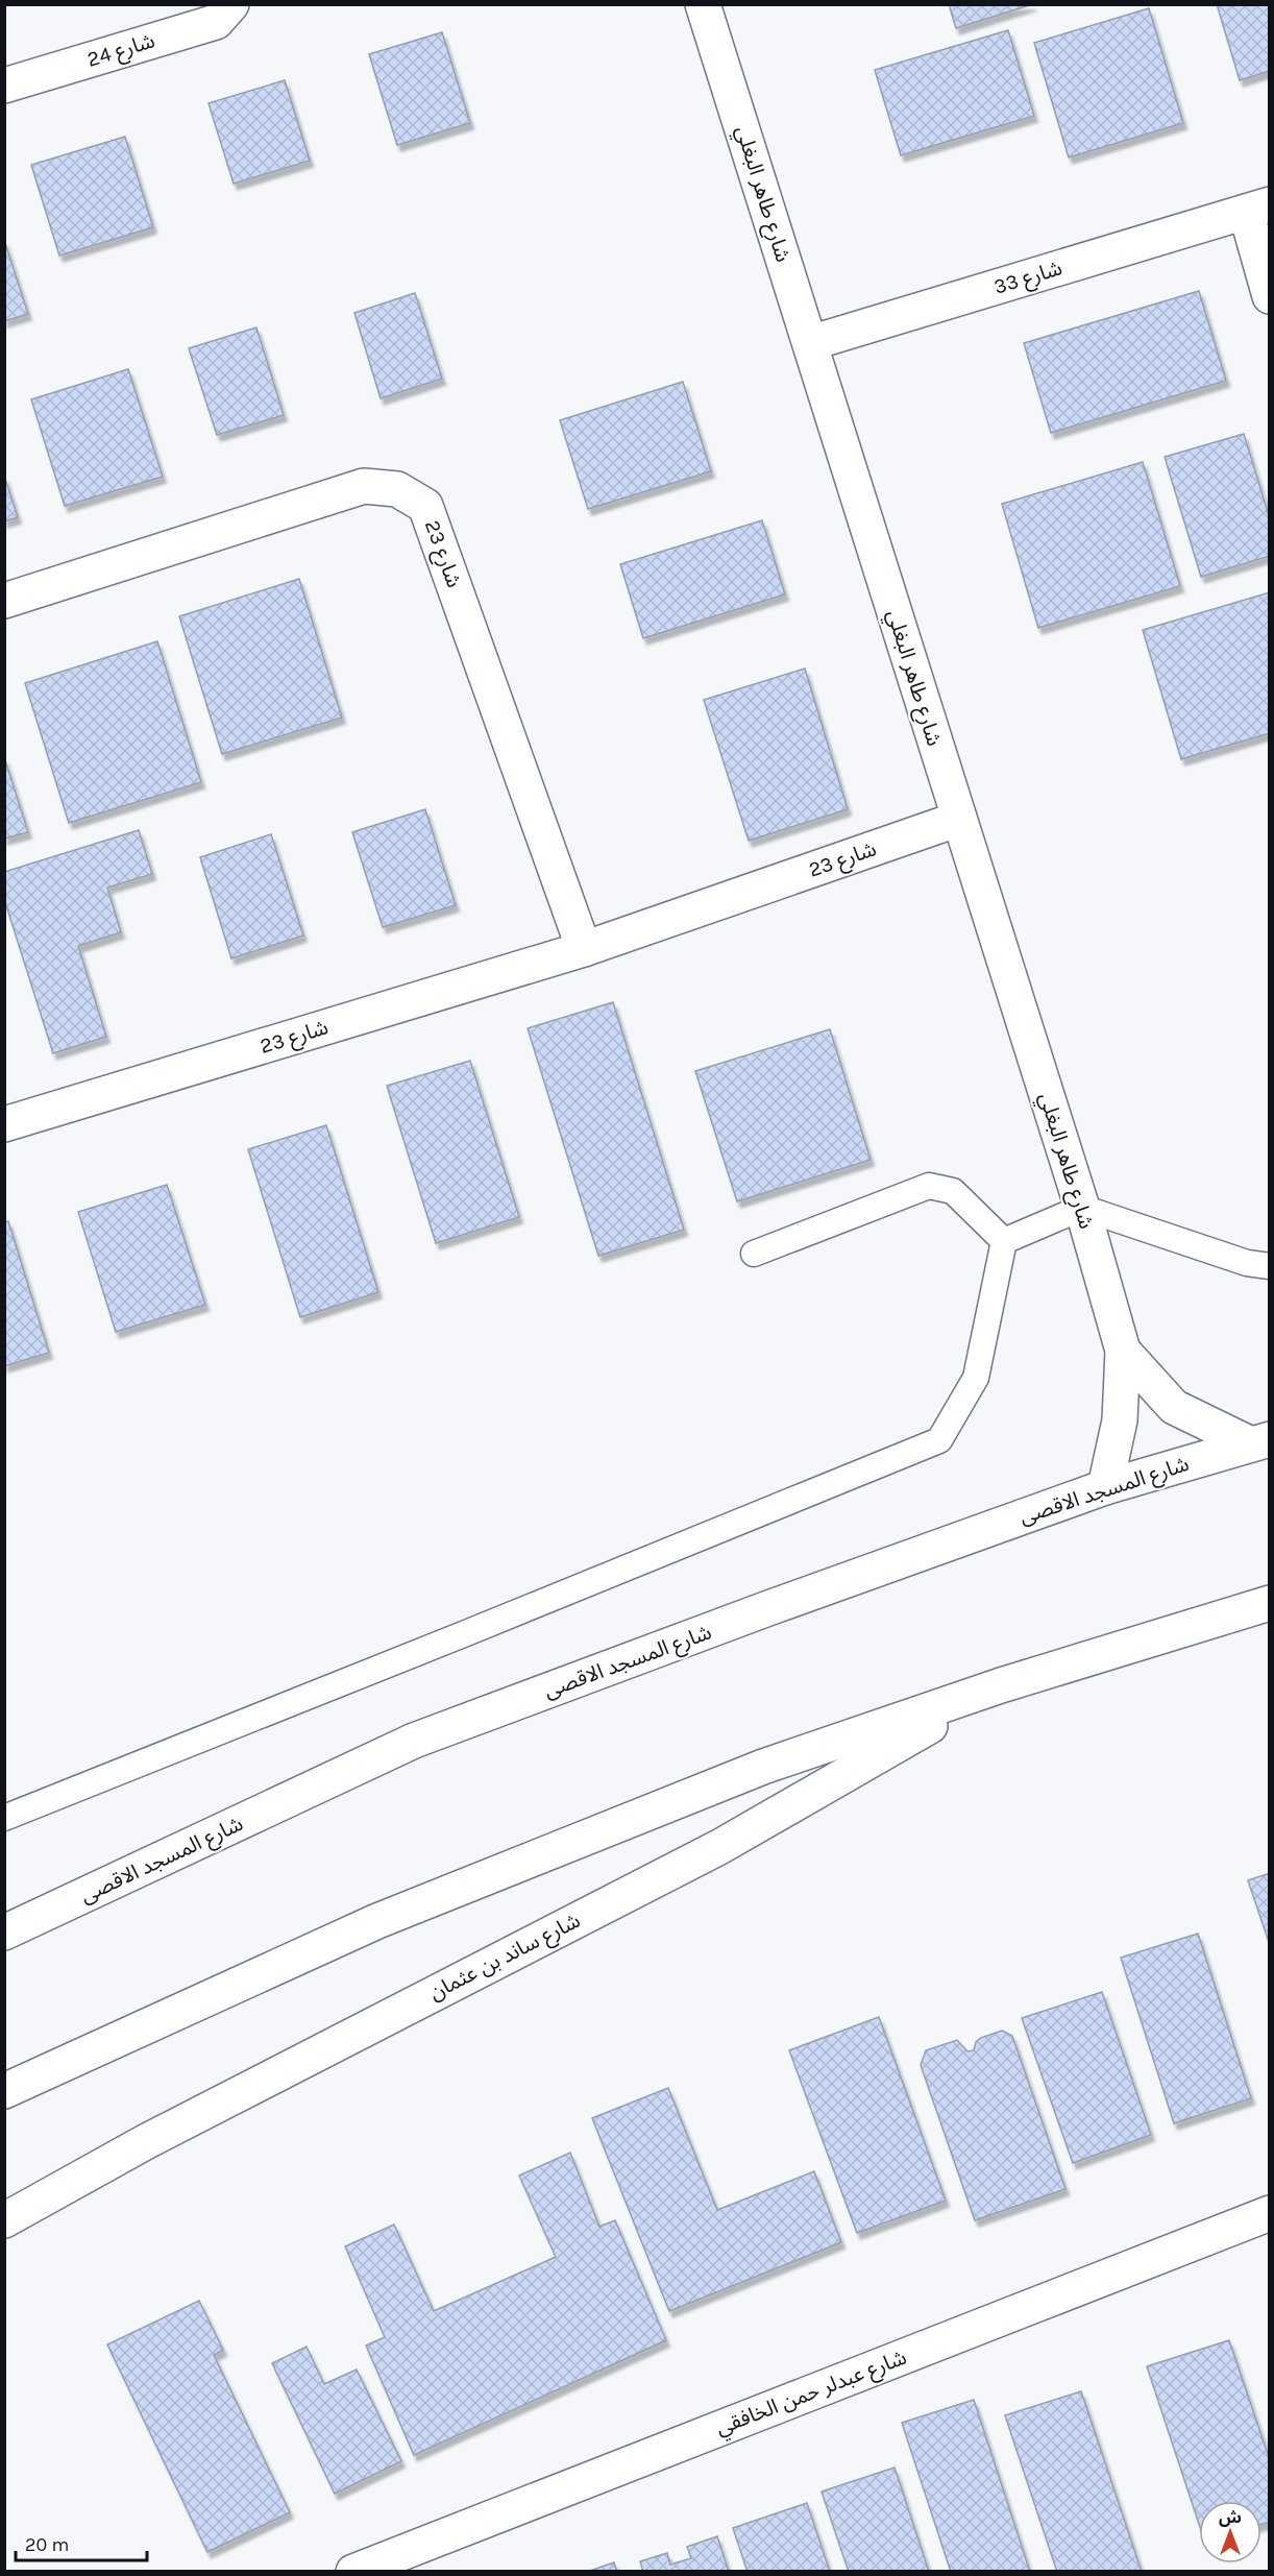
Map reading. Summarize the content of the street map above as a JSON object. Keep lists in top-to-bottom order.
{
  "streets": {
    "street": [
      "شارع 24",
      "شارع طاهر البغلي",
      "شارع 33",
      "شارع 23",
      "شارع المسجد الاقصى",
      "شارع ساند بن عثمان",
      "شارع عبدلر حمن الخافقي"
    ]
  },
  "crossings": [
    ["شارع طاهر البغلي", "شارع 33"],
    ["شارع طاهر البغلي", "شارع 23"],
    ["شارع طاهر البغلي", "شارع المسجد الاقصى"]
  ],
  "scale_bar": "20 m",
  "north": "top"
}
